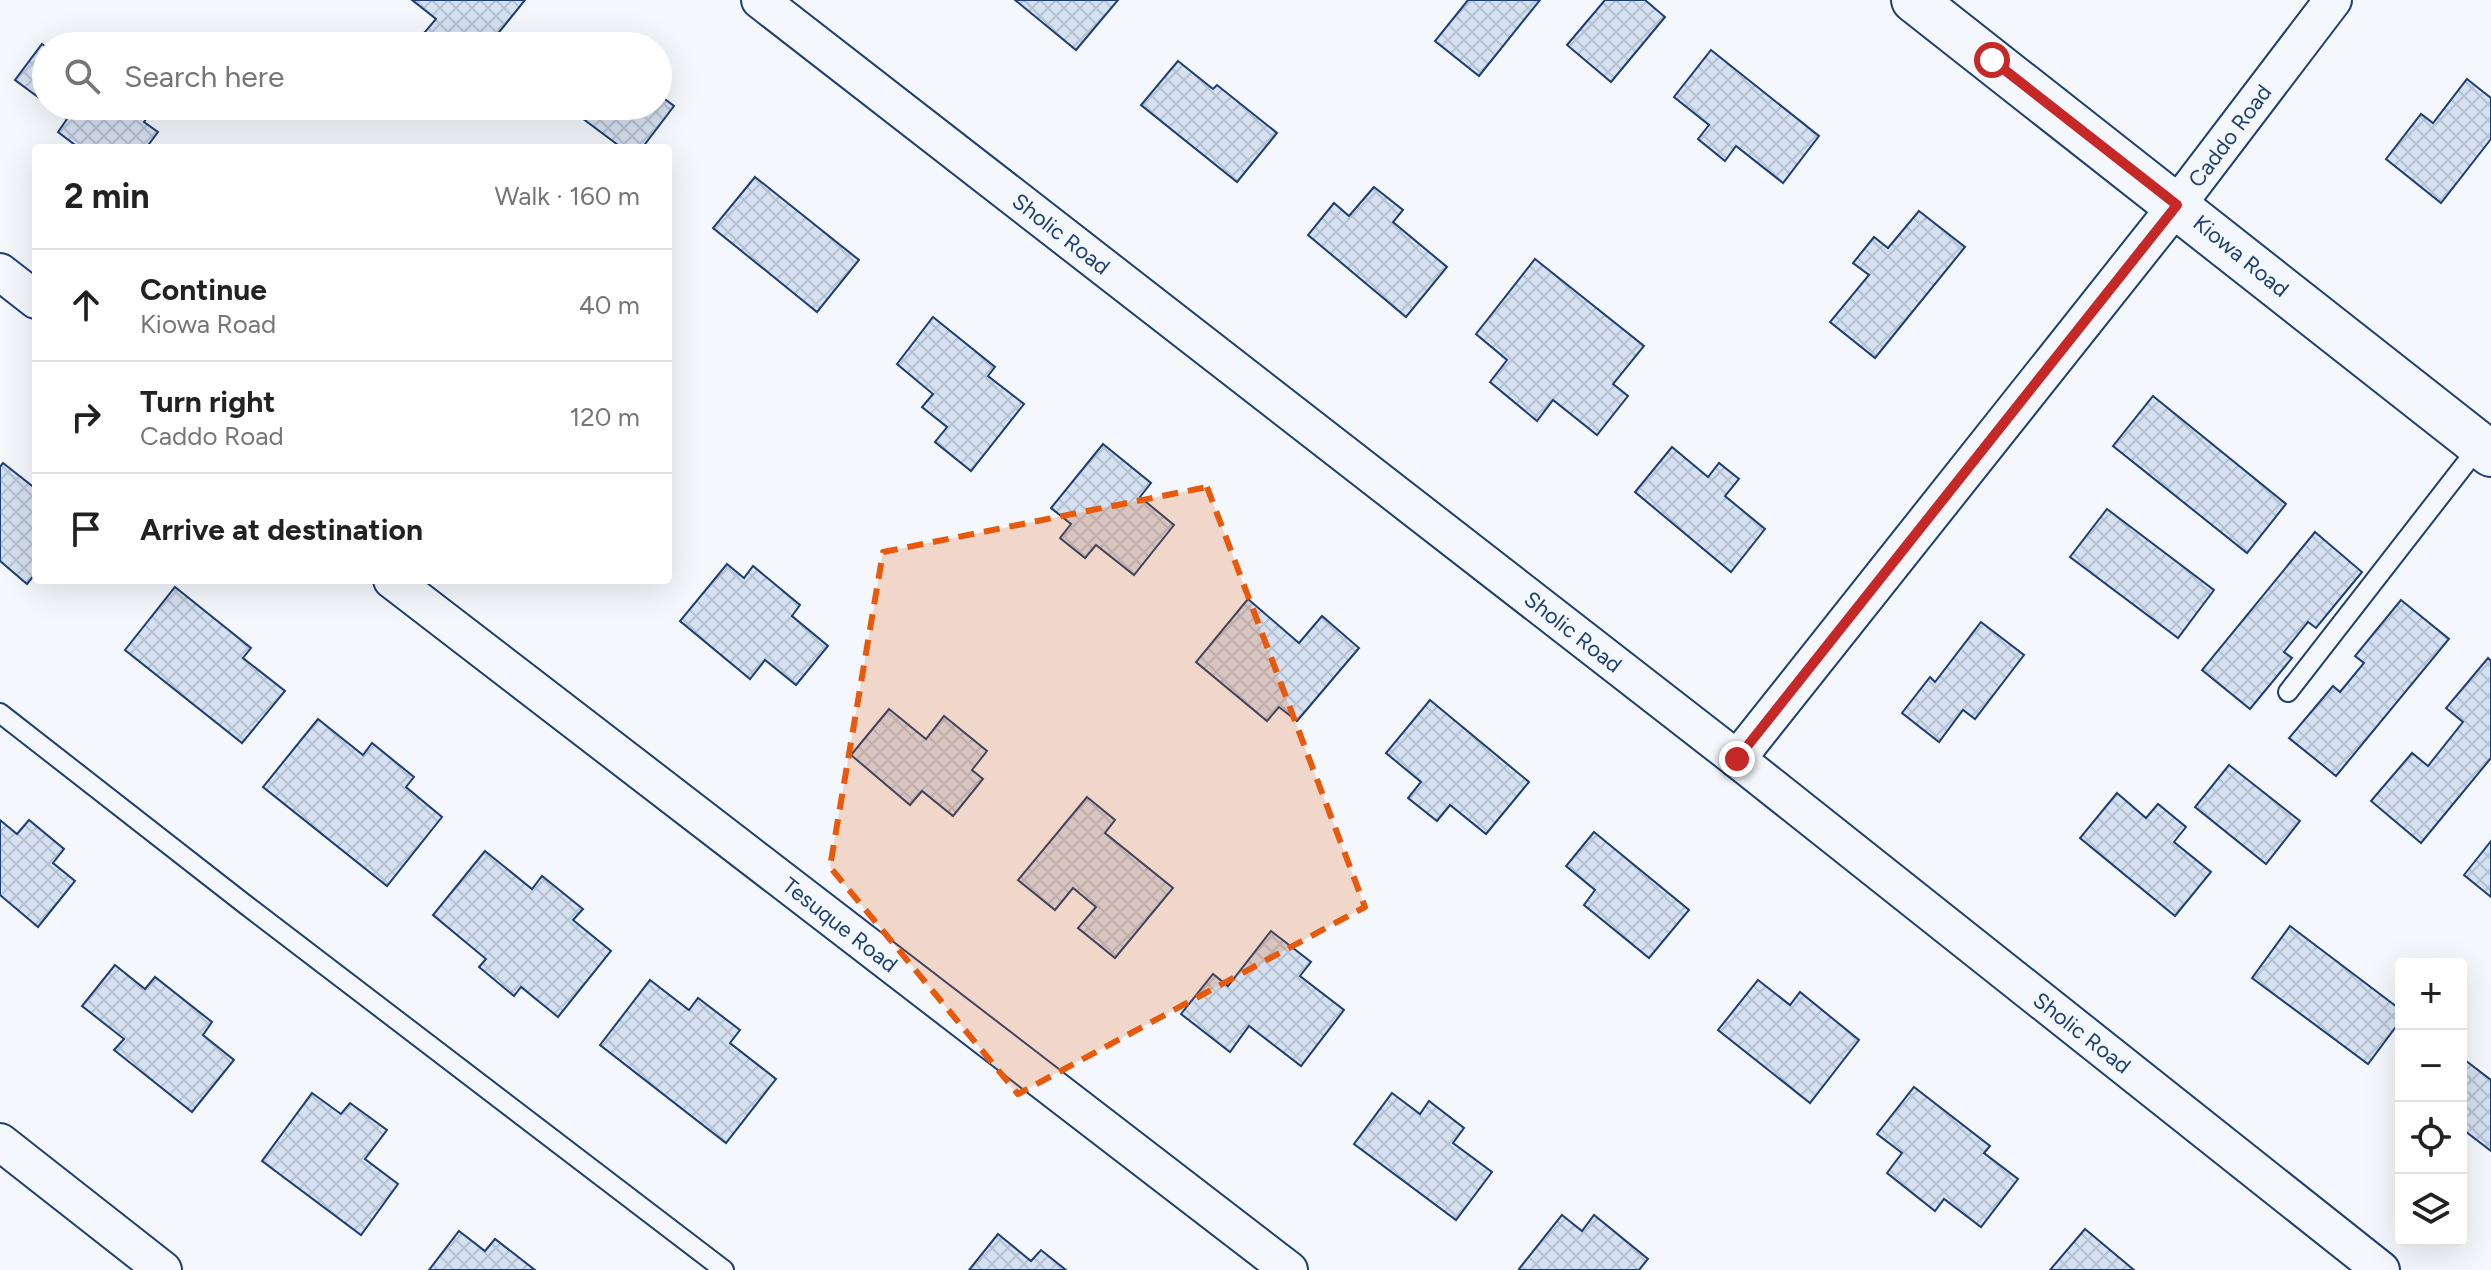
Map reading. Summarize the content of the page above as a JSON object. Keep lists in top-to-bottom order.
{
  "streets": {
    "street": [
      "Caddo Road",
      "Sholic Road",
      "Kiowa Road",
      "Tesuque Road"
    ]
  },
  "crossings": [
    ["Caddo Road", "Sholic Road"],
    ["Caddo Road", "Kiowa Road"]
  ],
  "page": {
    "search": "Search here",
    "heading": ["2 min", "Walk · 160 m"],
    "list": [
      ["Continue", "Kiowa Road", "40 m"],
      ["Turn right", "Caddo Road", "120 m"],
      "Arrive at destination"
    ],
    "map_buttons": ["+", "−"]
  }
}
